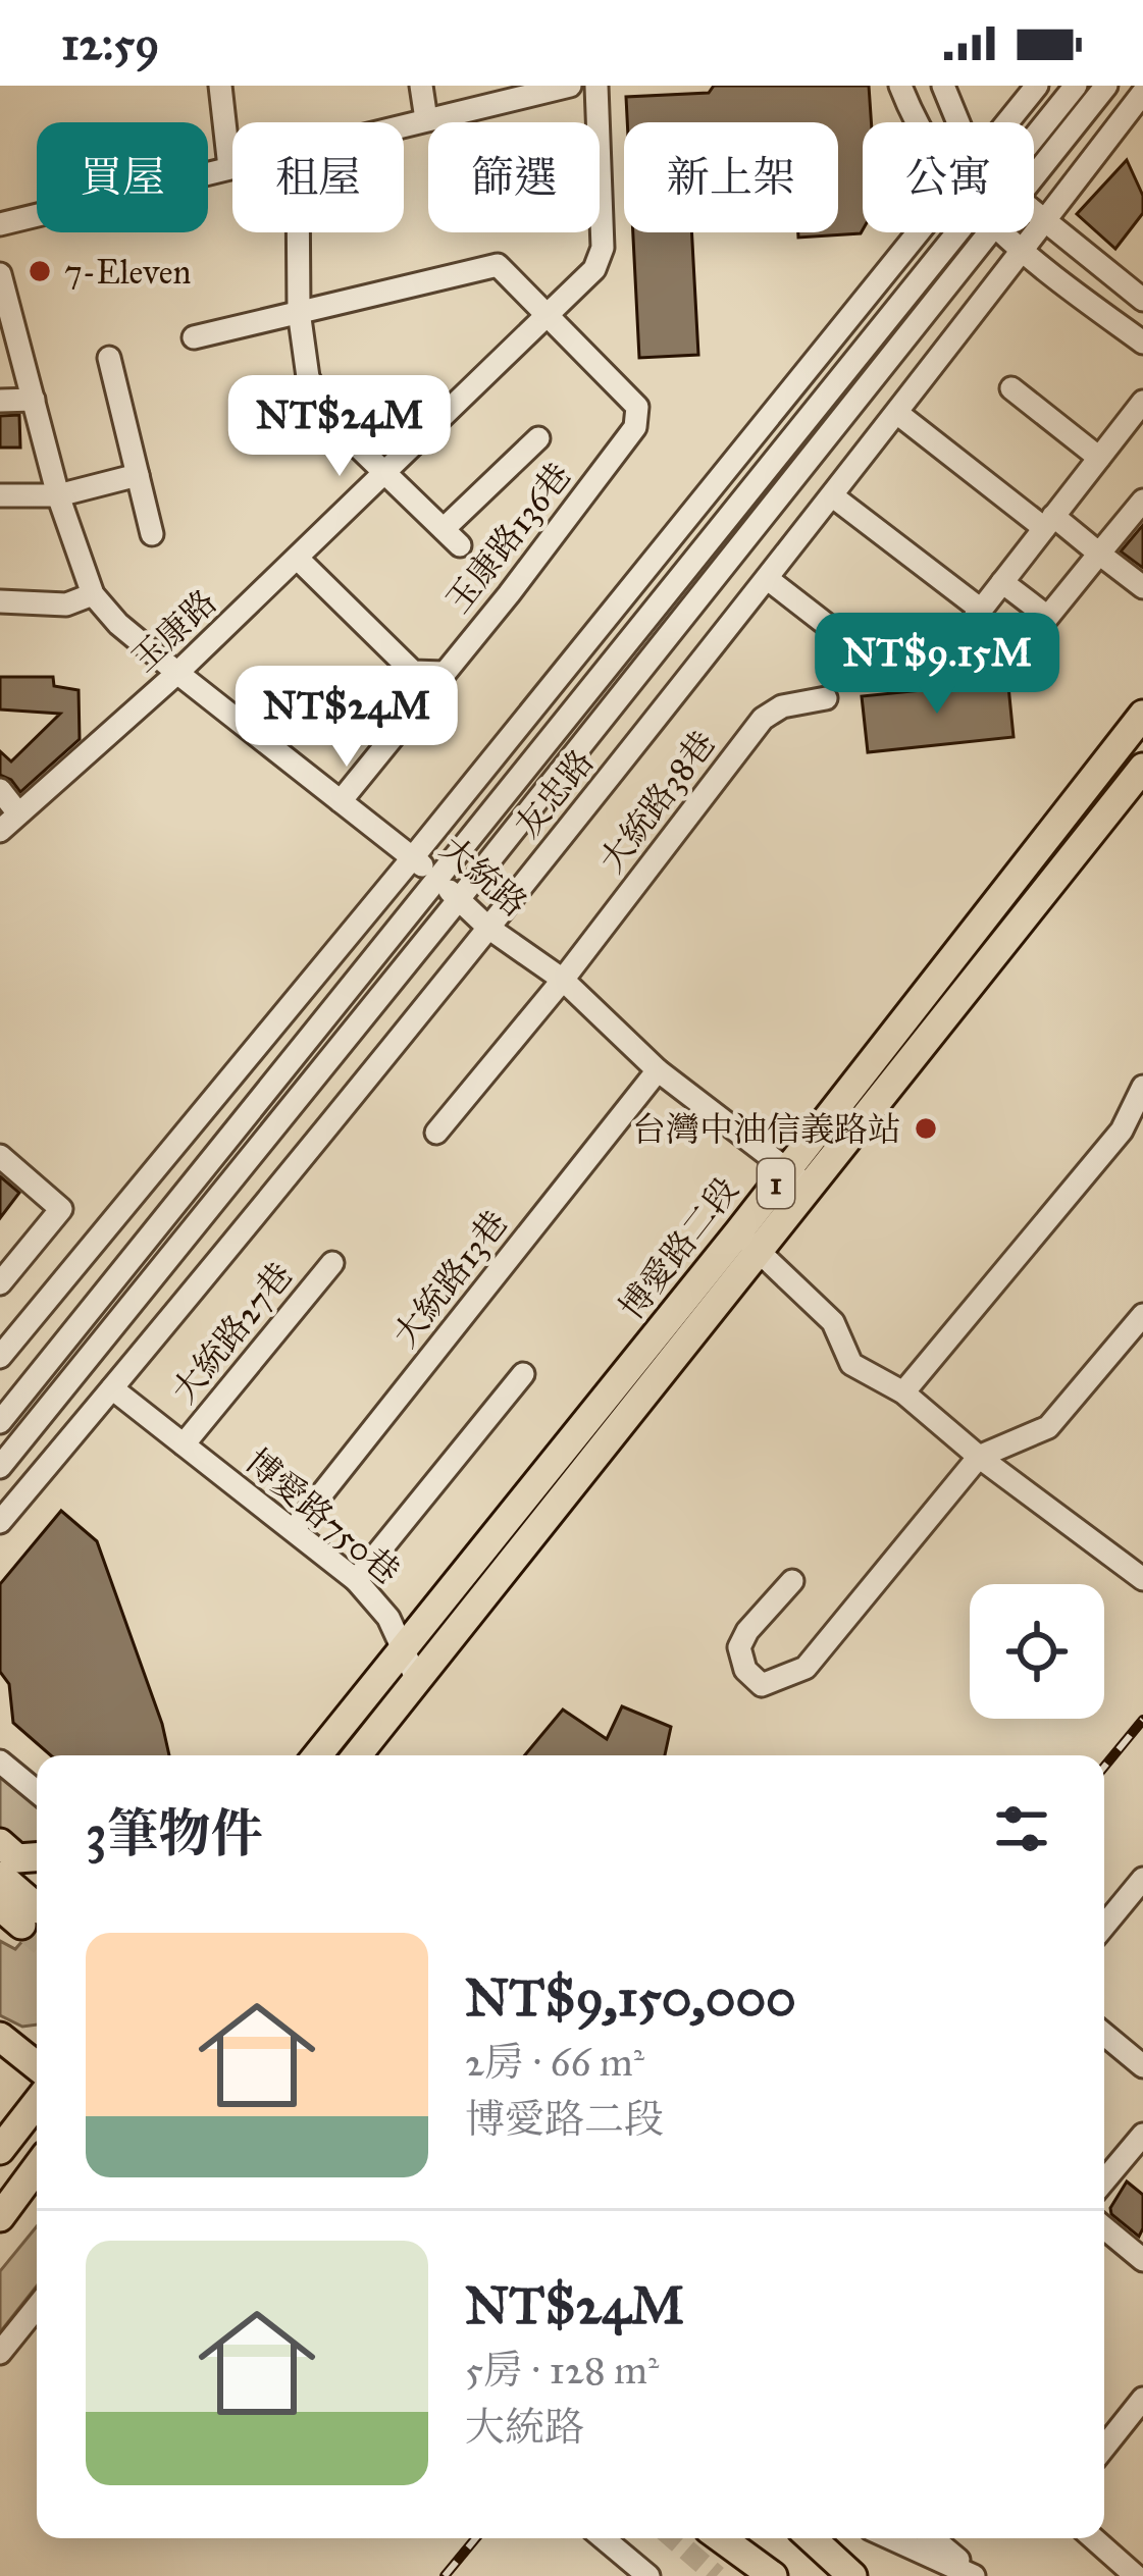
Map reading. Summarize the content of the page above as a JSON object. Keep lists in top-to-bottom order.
{
  "streets": {
    "main road": ["1", "博愛路二段"],
    "street": [
      "玉康路136巷",
      "玉康路",
      "友忠路",
      "大統路38巷",
      "大統路",
      "大統路13巷",
      "大統路27巷",
      "博愛路750巷"
    ]
  },
  "crossings": [
    ["玉康路136巷", "玉康路"],
    ["玉康路136巷", "大統路"],
    ["玉康路", "大統路"],
    ["友忠路", "大統路"],
    ["友忠路", "博愛路750巷"],
    ["大統路38巷", "大統路"],
    ["大統路", "博愛路二段"],
    ["大統路", "大統路13巷"],
    ["博愛路二段", "博愛路750巷"],
    ["大統路13巷", "博愛路750巷"],
    ["大統路27巷", "博愛路750巷"]
  ],
  "places": ["7-Eleven", "台灣中油信義路站"],
  "page": {
    "status": "12:59",
    "chip": [
      "買屋",
      "租屋",
      "篩選",
      "新上架",
      "公寓"
    ],
    "price": ["NT$24M", "NT$9.15M", "NT$24M"],
    "heading": "3筆物件",
    "list": [
      {
        "name": "NT$9,150,000",
        "note": "2房 · 66 m² · 博愛路二段"
      },
      {
        "name": "NT$24M",
        "note": "5房 · 128 m² · 大統路"
      }
    ]
  }
}
